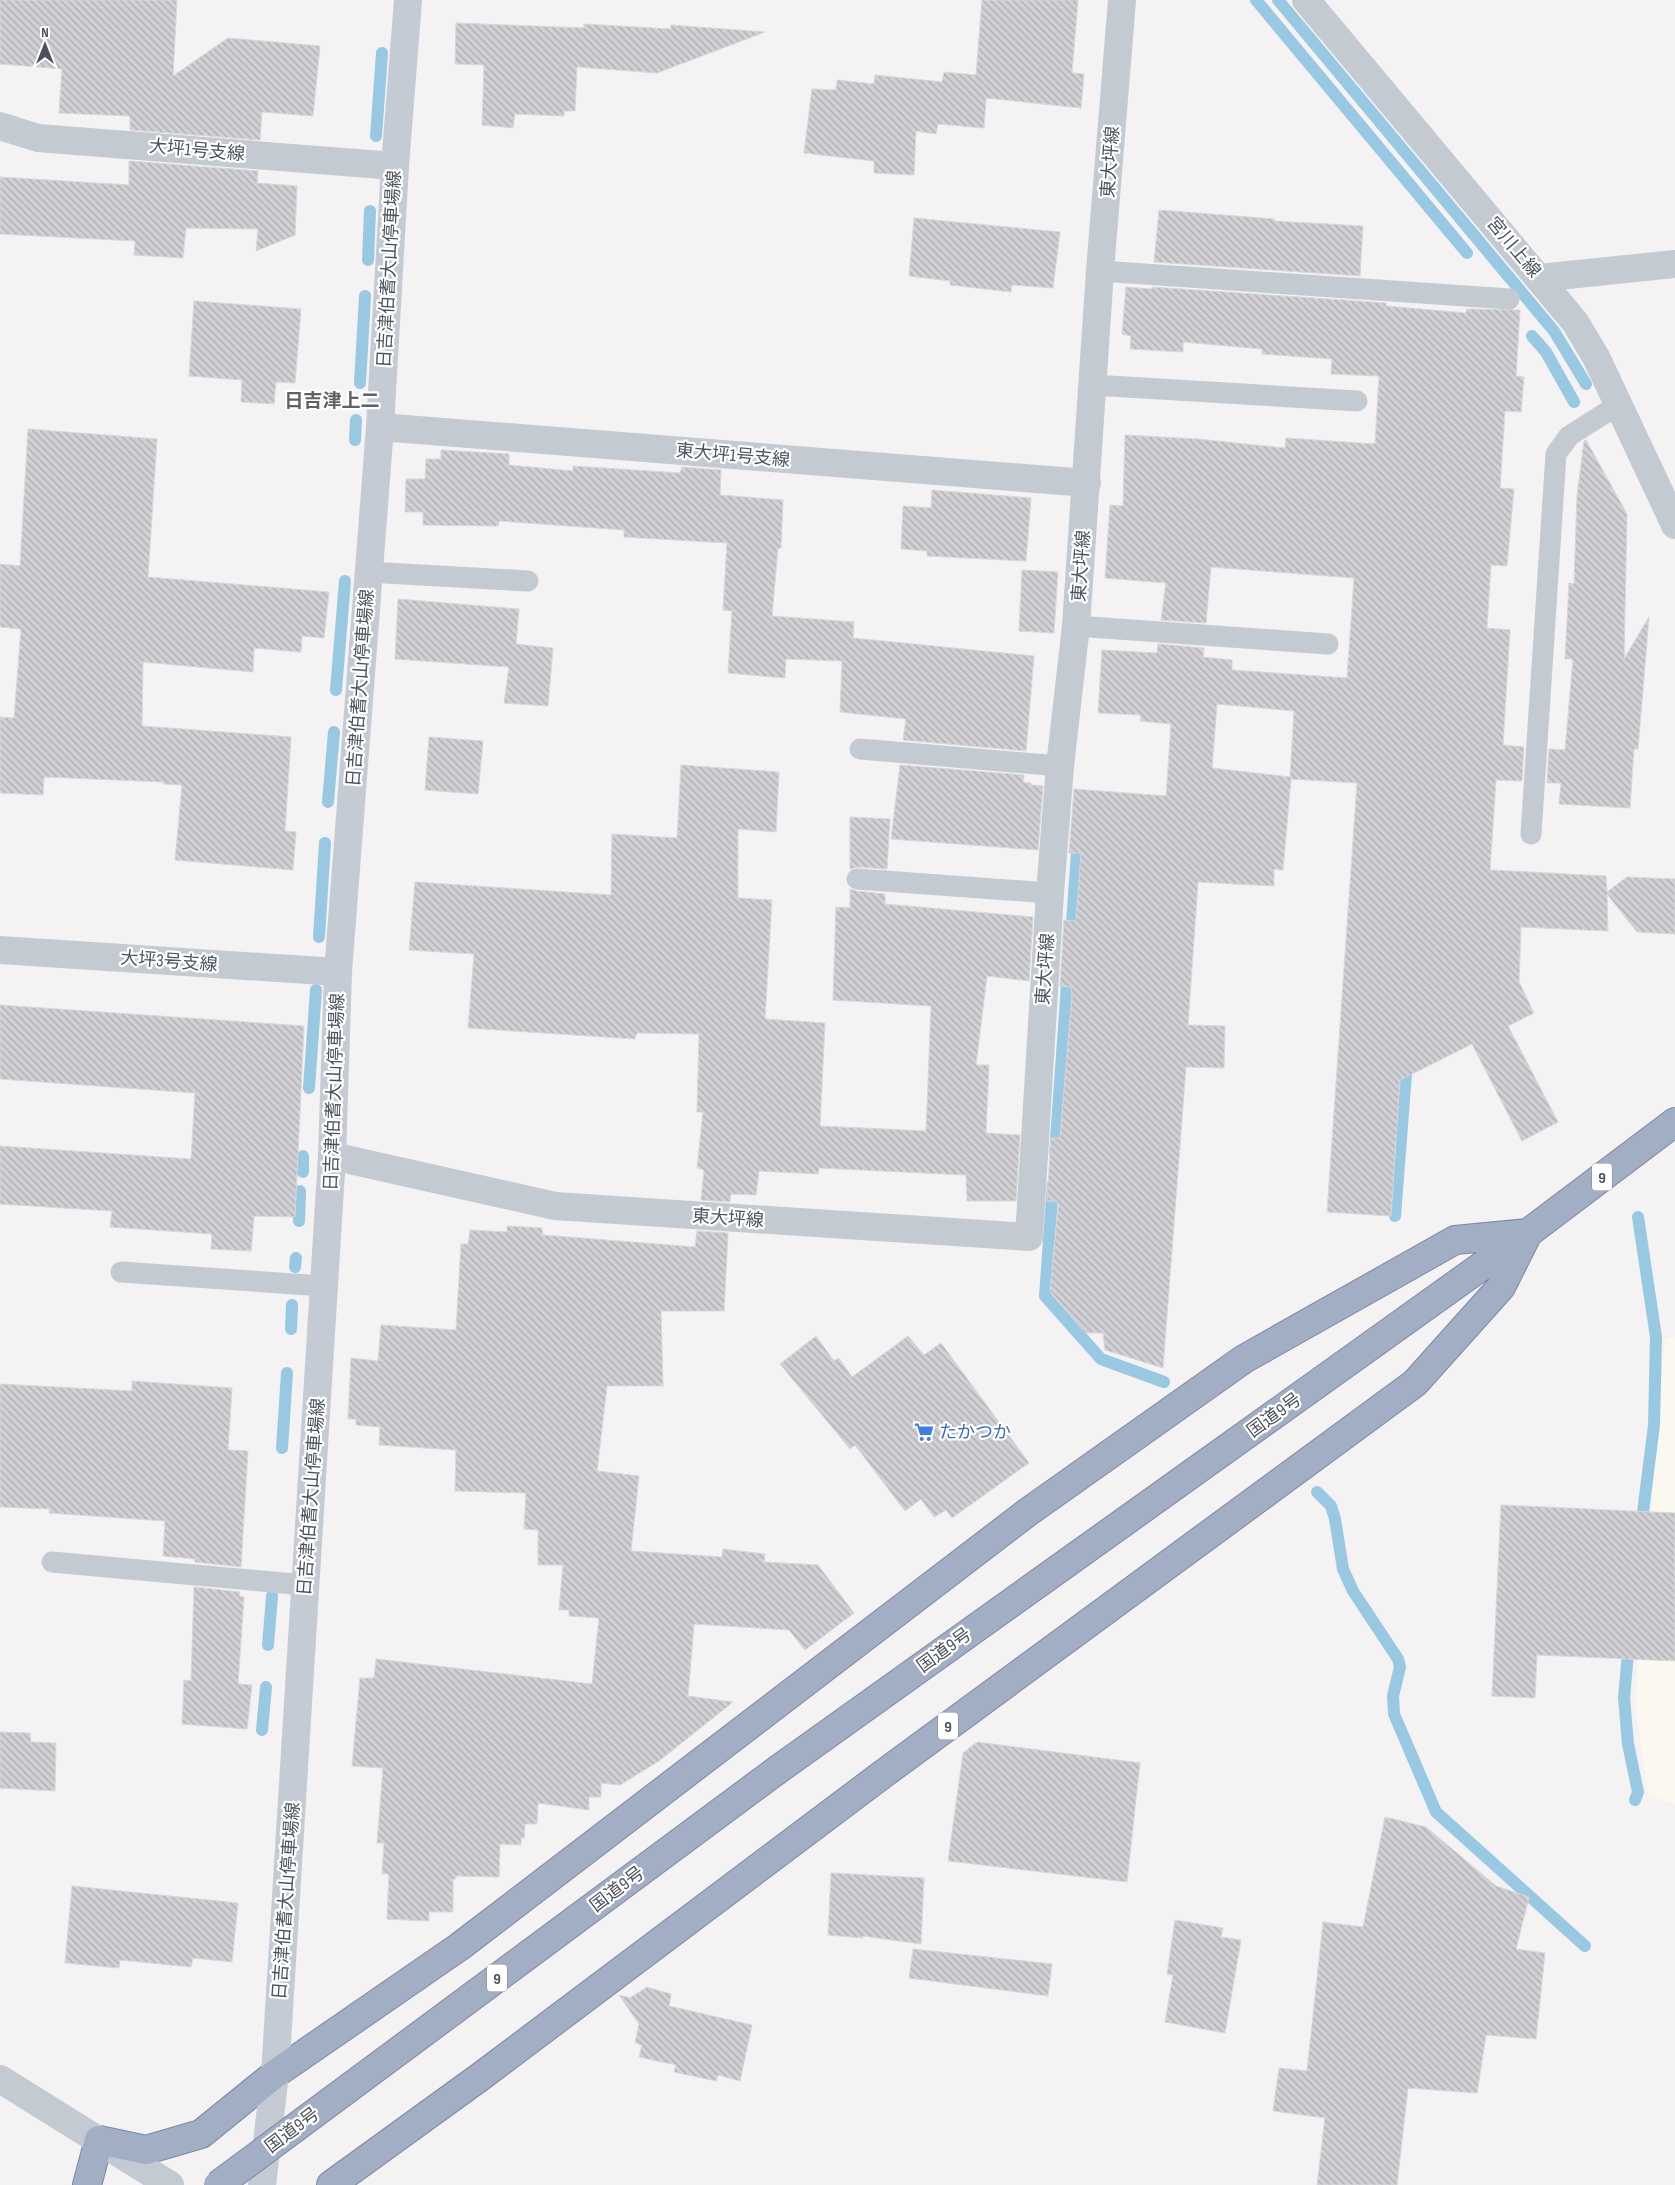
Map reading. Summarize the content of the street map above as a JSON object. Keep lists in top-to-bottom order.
{
  "streets": {
    "highway": ["9", "国道9号"],
    "main road": ["日吉津伯耆大山停車場線"],
    "street": [
      "大坪1号支線",
      "東大坪線",
      "宮川上線",
      "東大坪1号支線",
      "大坪3号支線"
    ]
  },
  "crossings": [
    ["大坪1号支線", "日吉津伯耆大山停車場線"],
    ["東大坪線", "日吉津伯耆大山停車場線"],
    ["東大坪線", "東大坪1号支線"],
    ["日吉津伯耆大山停車場線", "東大坪1号支線"],
    ["日吉津伯耆大山停車場線", "大坪3号支線"],
    ["9", "国道9号"]
  ],
  "districts": ["日吉津上二"],
  "places": {
    "supermarket": ["たかつか"]
  },
  "north": "top"
}
